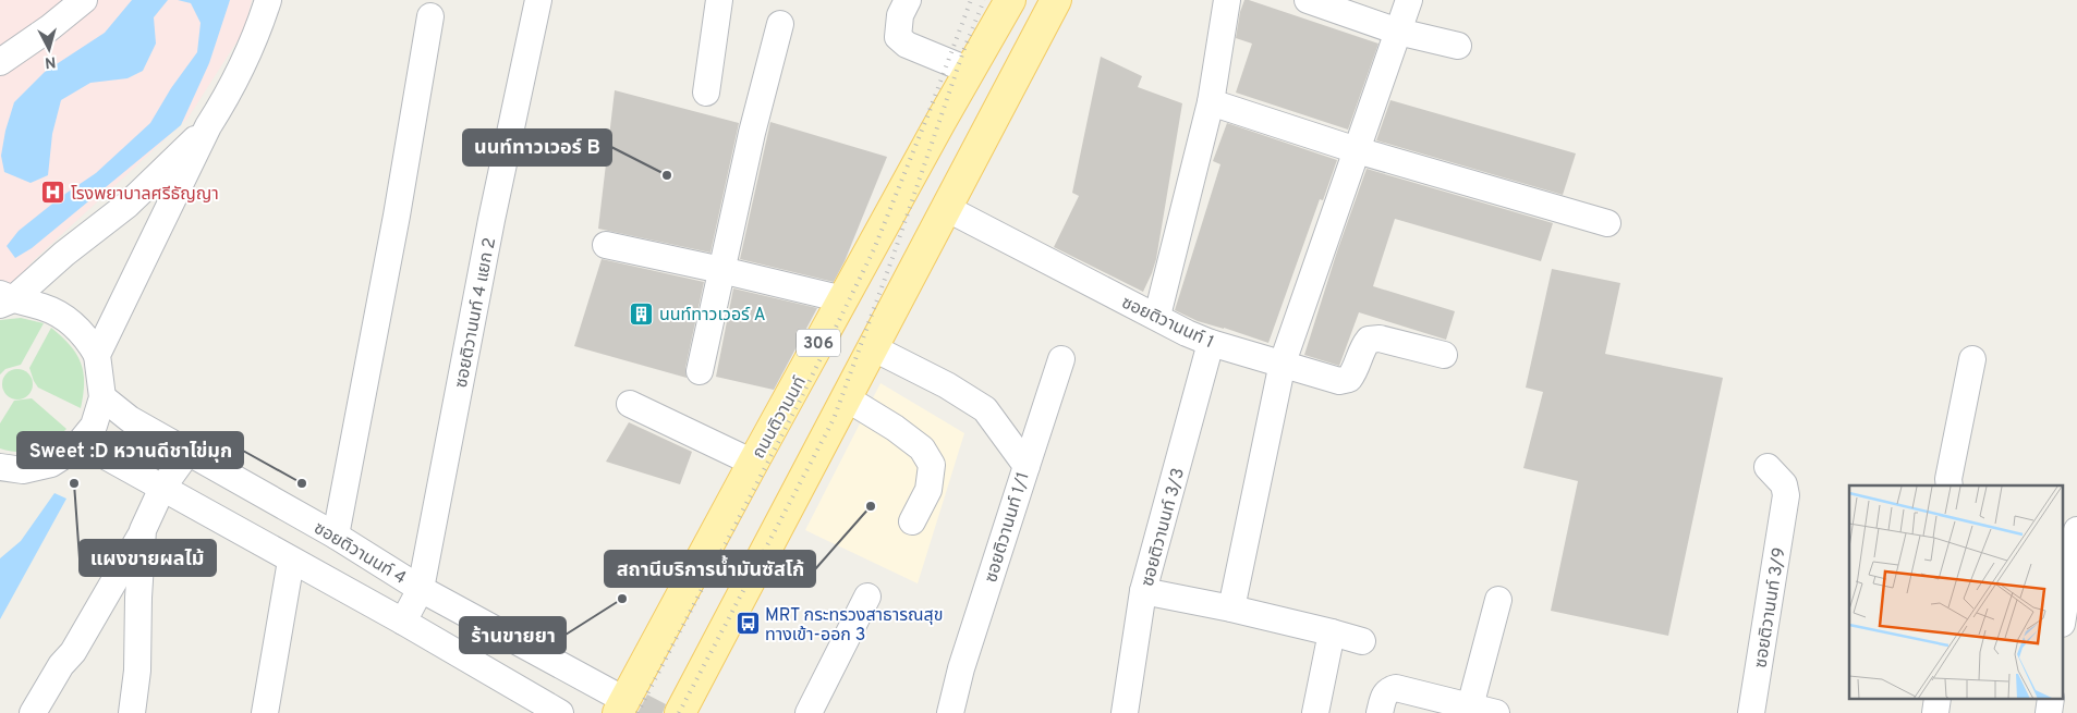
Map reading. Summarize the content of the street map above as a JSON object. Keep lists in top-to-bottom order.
{
  "streets": {
    "main road": ["306", "ถนนติวานนท์"],
    "street": [
      "ซอยติวานนท์ 4 แยก 2",
      "ซอยติวานนท์ 1",
      "ซอยติวานนท์ 1/1",
      "ซอยติวานนท์ 3/3",
      "ซอยติวานนท์ 4",
      "ซอยติวานนท์ 3/9"
    ]
  },
  "crossings": [
    ["ซอยติวานนท์ 4 แยก 2", "ซอยติวานนท์ 4"],
    ["ซอยติวานนท์ 1", "306"],
    ["ซอยติวานนท์ 1", "ซอยติวานนท์ 3/3"],
    ["306", "ซอยติวานนท์ 1/1"],
    ["ถนนติวานนท์", "ซอยติวานนท์ 4"]
  ],
  "places": {
    "other": [
      "นนท์ทาวเวอร์ B",
      "แผงขายผลไม้",
      "Sweet :D หวานดีชาไข่มุก",
      "สถานีบริการน้ำมันซัสโก้",
      "ร้านขายยา"
    ],
    "hospital": ["โรงพยาบาลศรีธัญญา"],
    "building": ["นนท์ทาวเวอร์ A"],
    "bus stop": ["MRT กระทรวงสาธารณสุข ทางเข้า-ออก 3"]
  },
  "north": "bottom"
}
